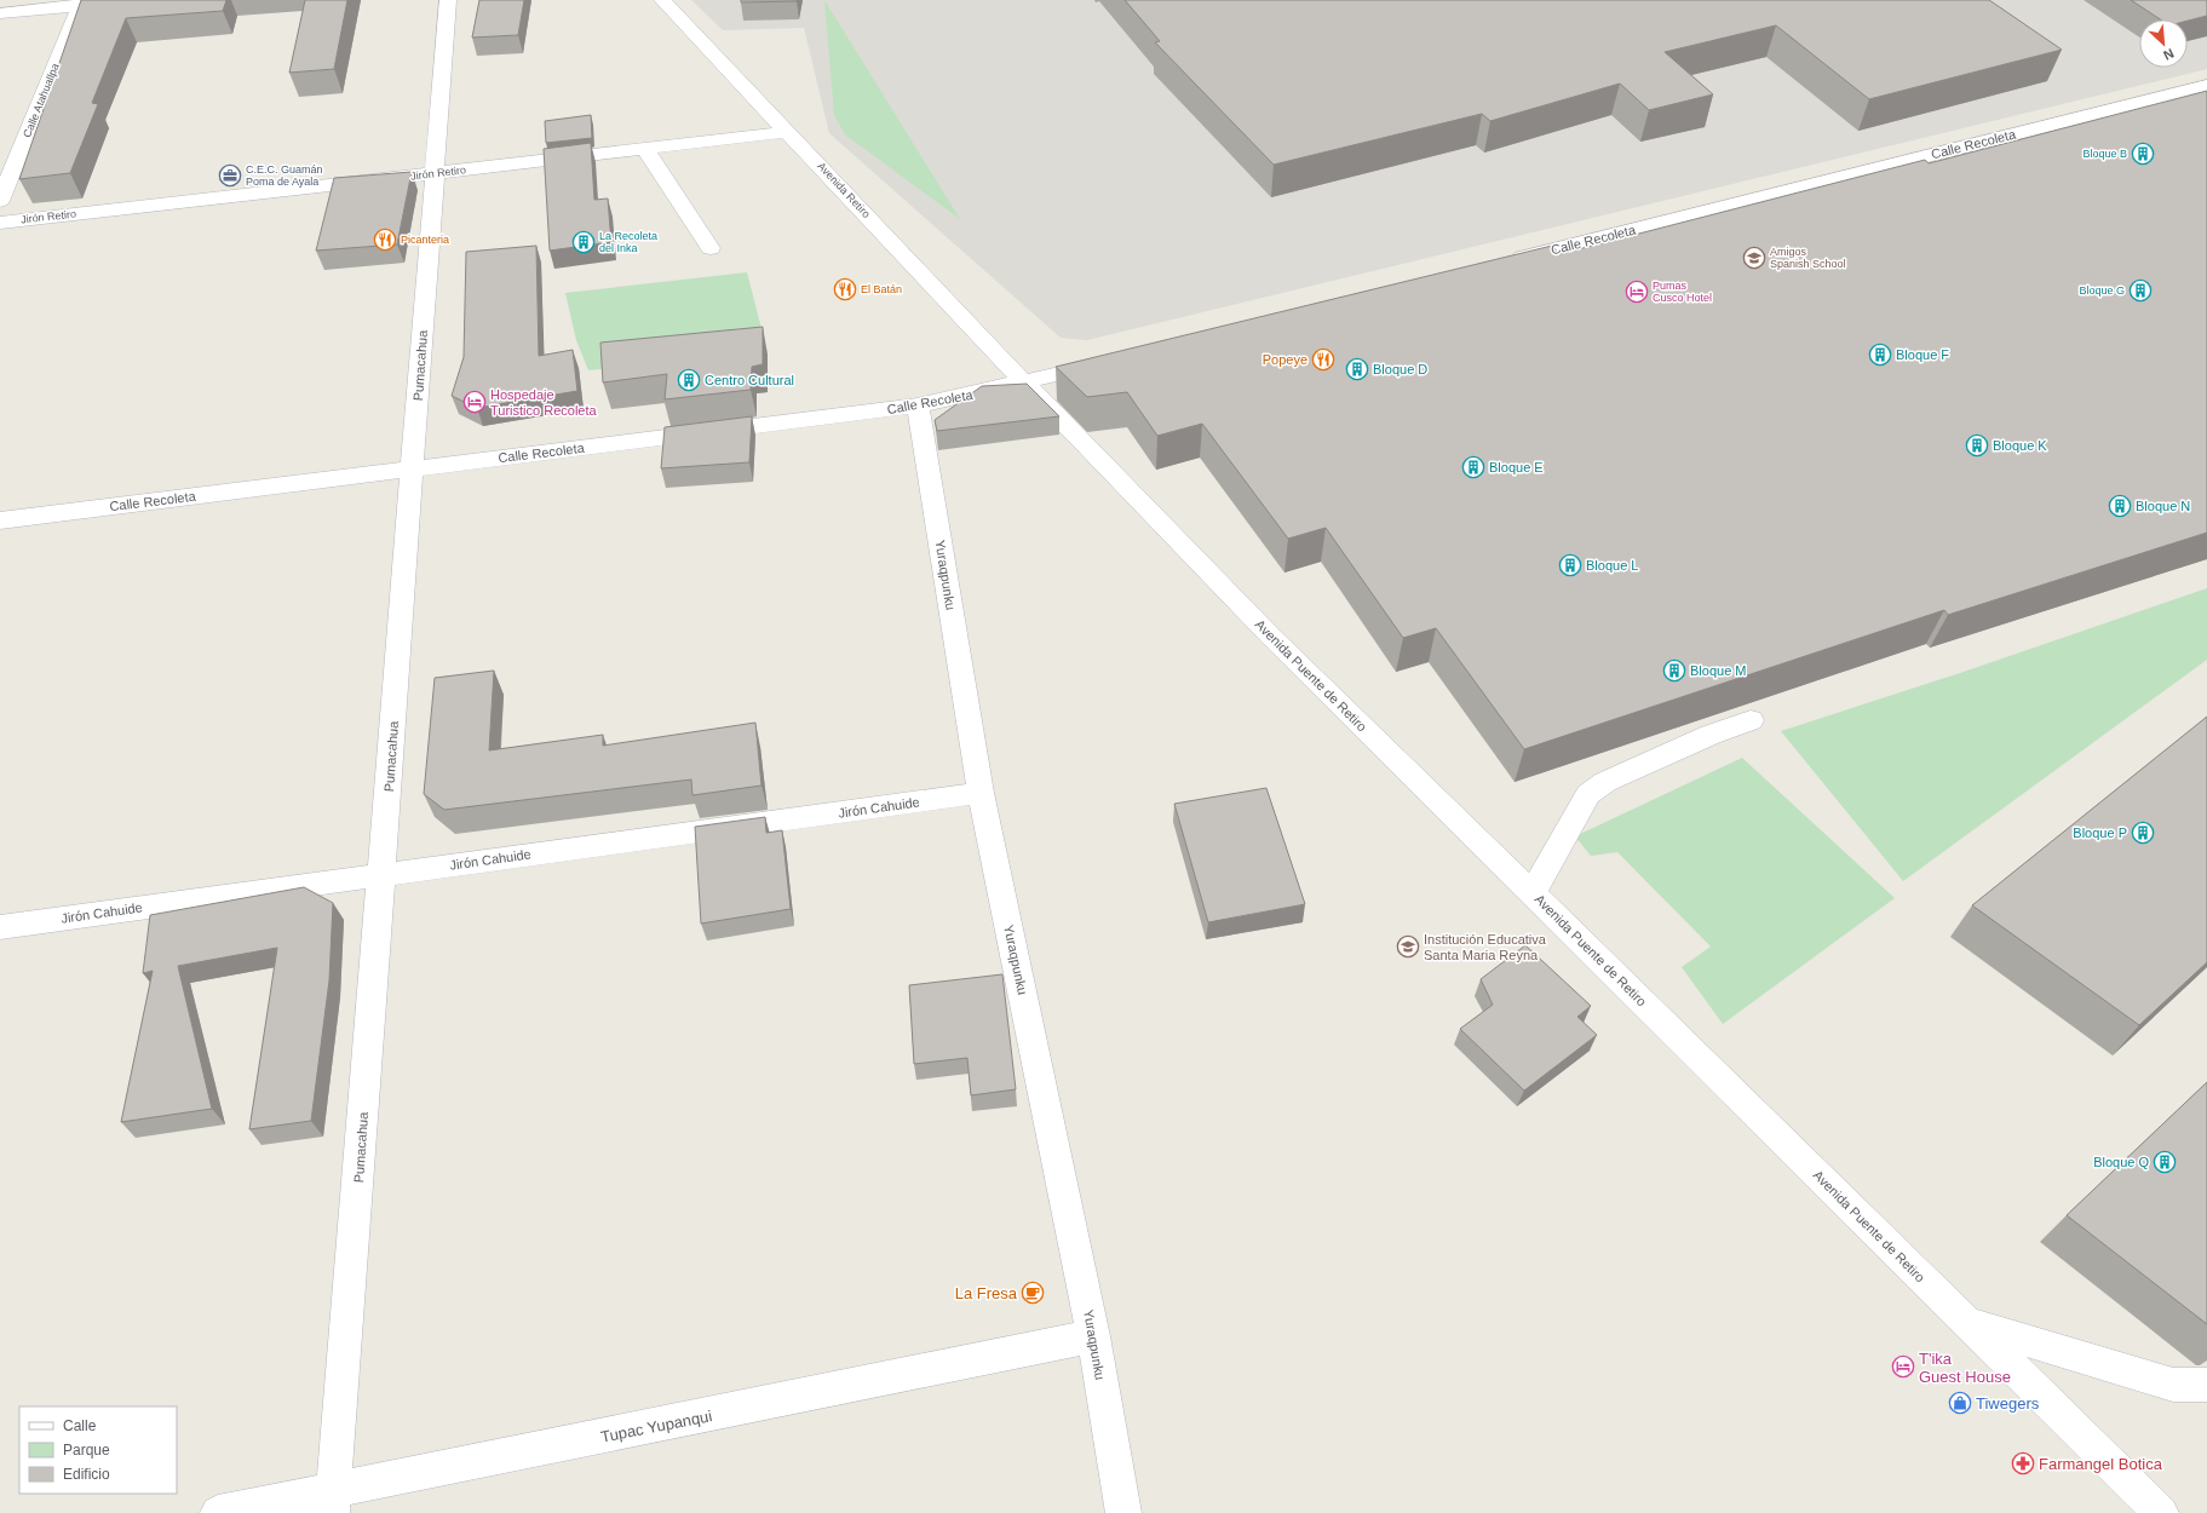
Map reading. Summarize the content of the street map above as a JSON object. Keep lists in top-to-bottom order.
{
  "streets": {
    "street": [
      "Calle Atahuallpa",
      "Calle Recoleta",
      "Jirón Retiro",
      "Avenida Retiro",
      "Pumacahua",
      "Yuraqpunku",
      "Avenida Puente de Retiro",
      "Jirón Cahuide",
      "Tupac Yupanqui"
    ]
  },
  "crossings": [
    ["Calle Recoleta", "Avenida Retiro"],
    ["Calle Recoleta", "Pumacahua"],
    ["Calle Recoleta", "Yuraqpunku"],
    ["Calle Recoleta", "Avenida Puente de Retiro"],
    ["Jirón Retiro", "Avenida Retiro"],
    ["Jirón Retiro", "Pumacahua"],
    ["Avenida Retiro", "Avenida Puente de Retiro"],
    ["Pumacahua", "Jirón Cahuide"],
    ["Pumacahua", "Tupac Yupanqui"],
    ["Yuraqpunku", "Jirón Cahuide"],
    ["Yuraqpunku", "Tupac Yupanqui"]
  ],
  "places": {
    "building": [
      "Bloque B",
      "La Recoleta del Inka",
      "Bloque G",
      "Bloque F",
      "Bloque D",
      "Centro Cultural",
      "Bloque K",
      "Bloque E",
      "Bloque N",
      "Bloque L",
      "Bloque M",
      "Bloque P",
      "Bloque Q"
    ],
    "office": ["C.E.C. Guamán Poma de Ayala"],
    "restaurant": ["Picanteria", "El Batán", "Popeye"],
    "school or university": ["Amigos Spanish School", "Institución Educativa Santa Maria Reyna"],
    "hotel": ["Pumas Cusco Hotel", "Hospedaje Turistico Recoleta", "T'ika Guest House"],
    "cafe": ["La Fresa"],
    "shop": ["Tiwegers"],
    "pharmacy": ["Farmangel Botica"]
  },
  "legend": ["Calle", "Parque", "Edificio"],
  "north": "bottom right"
}
